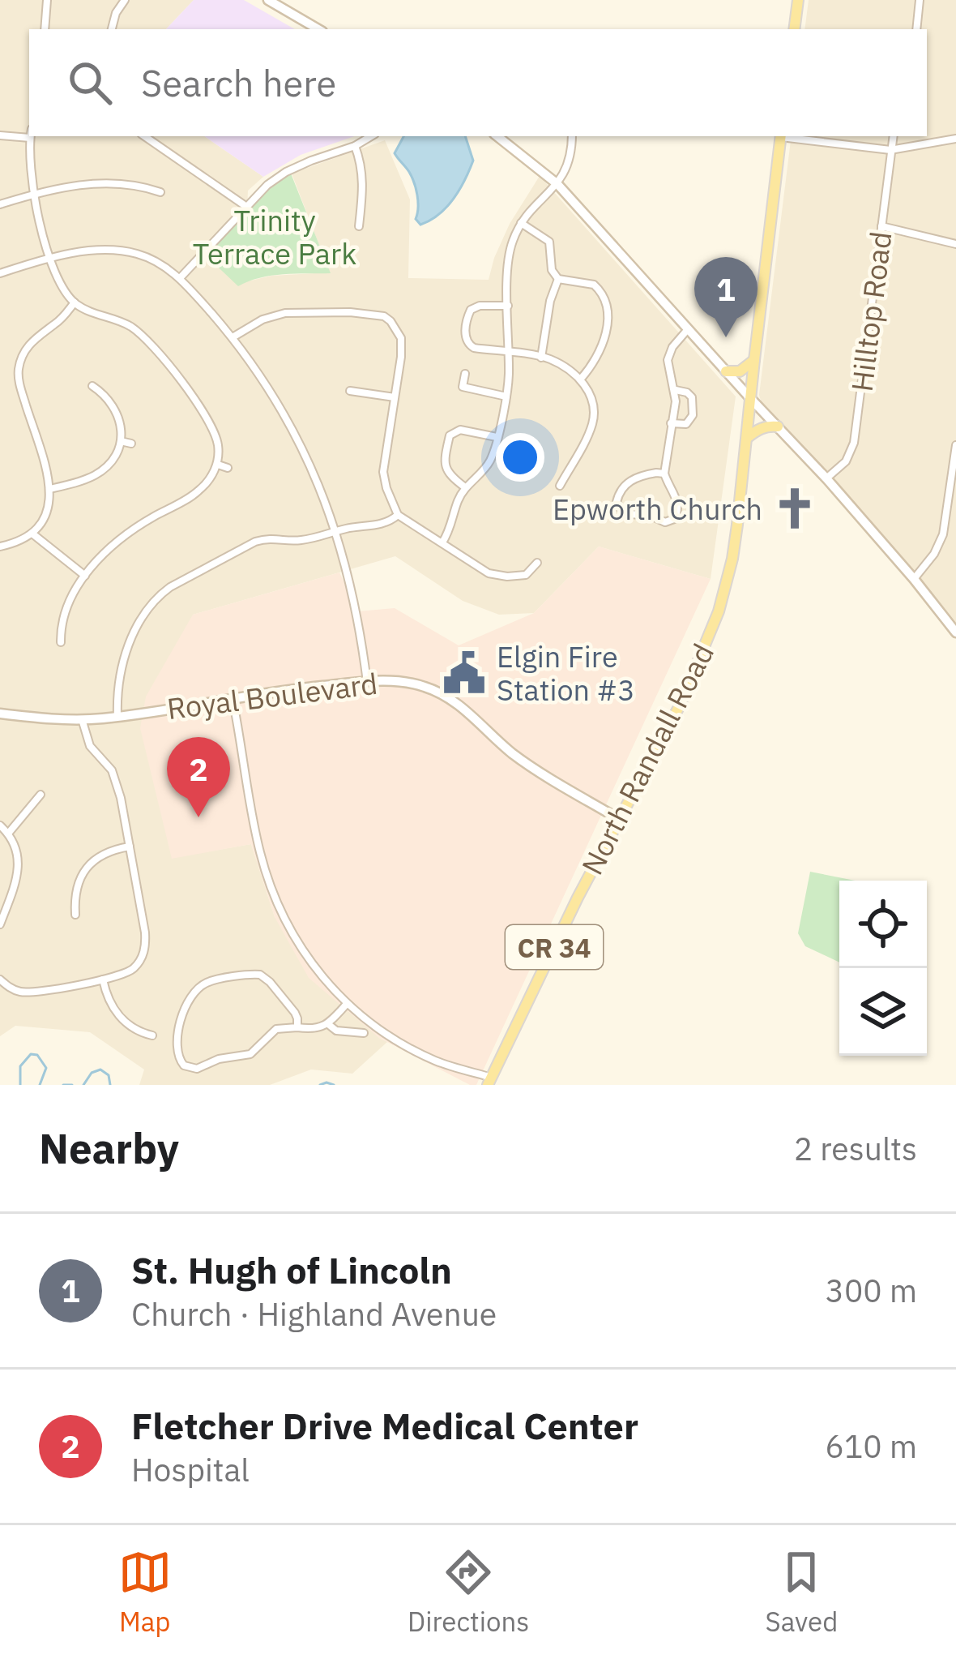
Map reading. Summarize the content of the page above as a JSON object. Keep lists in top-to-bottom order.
{
  "streets": {
    "main road": ["Royal Boulevard", "North Randall Road", "CR 34"],
    "street": ["Hilltop Road"]
  },
  "crossings": [
    ["Royal Boulevard", "North Randall Road"]
  ],
  "parks": ["Trinity Terrace Park"],
  "places": {
    "church": ["Epworth Church"],
    "public building": ["Elgin Fire Station #3"]
  },
  "page": {
    "search": "Search here",
    "pins": ["1", "2"],
    "heading": ["Nearby", "2 results"],
    "list": [
      {
        "mark": "1",
        "name": "St. Hugh of Lincoln",
        "note": "Church · Highland Avenue",
        "value": "300 m"
      },
      {
        "mark": "2",
        "name": "Fletcher Drive Medical Center",
        "note": "Hospital",
        "value": "610 m"
      }
    ],
    "nav": ["Map", "Directions", "Saved"]
  }
}
